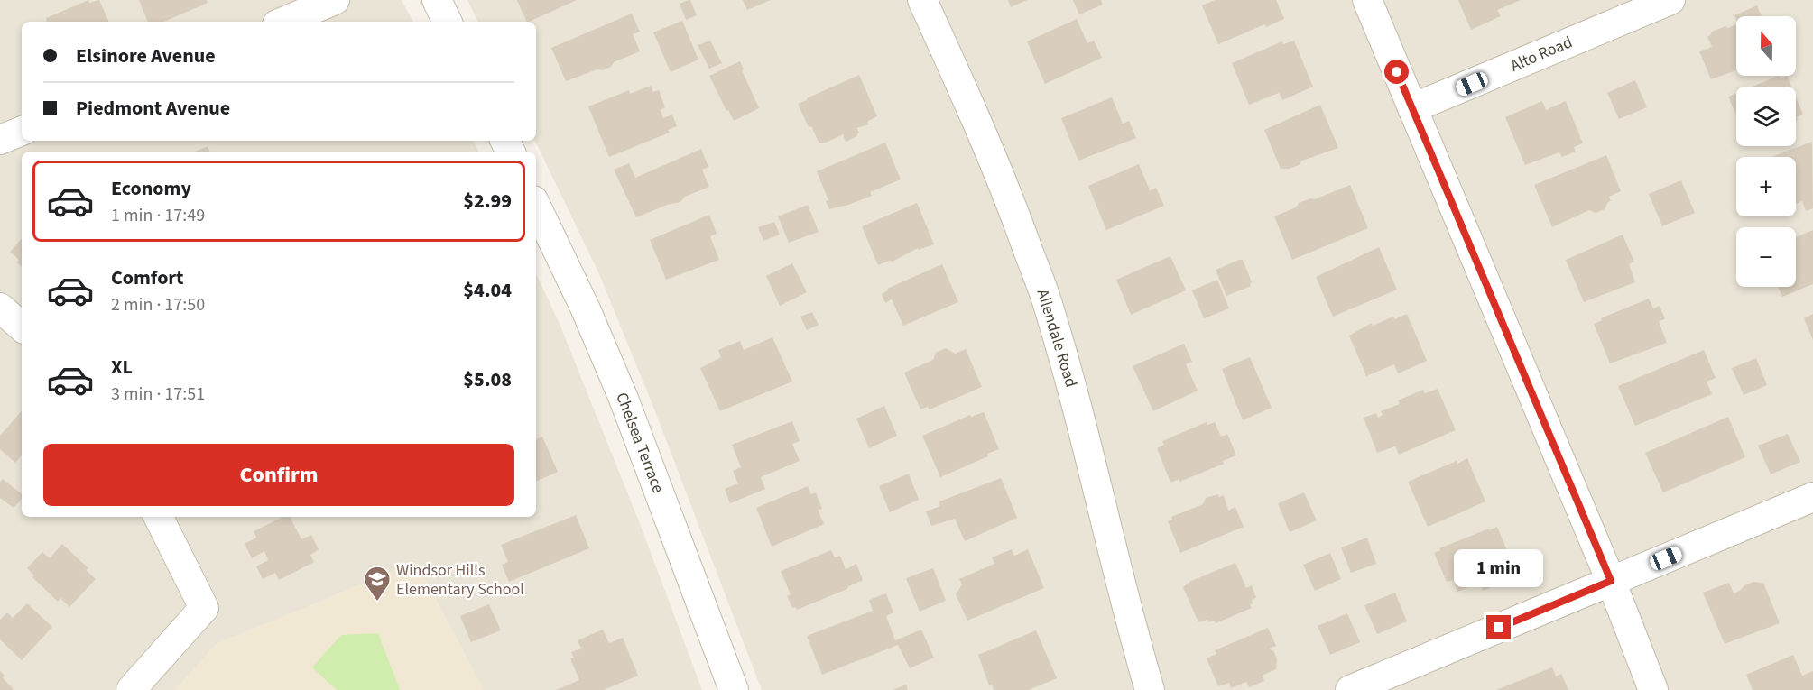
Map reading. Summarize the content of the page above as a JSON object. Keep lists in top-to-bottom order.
{
  "streets": {
    "street": ["Alto Road", "Allendale Road", "Chelsea Terrace"]
  },
  "places": {
    "school or university": ["Windsor Hills Elementary School"]
  },
  "north": "top",
  "page": {
    "map_buttons": ["+", "−"],
    "banner": ["Elsinore Avenue", "Piedmont Avenue"],
    "list": [
      {
        "name": "Economy",
        "note": "1 min · 17:49",
        "value": "$2.99"
      },
      {
        "name": "Comfort",
        "note": "2 min · 17:50",
        "value": "$4.04"
      },
      {
        "name": "XL",
        "note": "3 min · 17:51",
        "value": "$5.08"
      }
    ],
    "buttons": "Confirm",
    "bubble": "1 min"
  }
}
